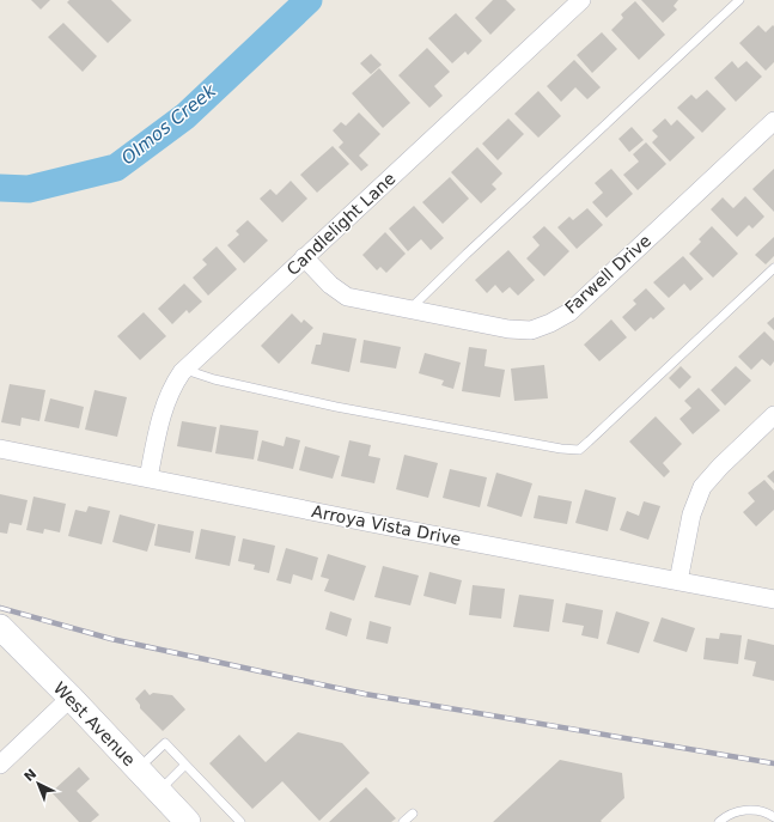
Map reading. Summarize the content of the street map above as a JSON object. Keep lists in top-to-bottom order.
{
  "streets": {
    "main road": ["West Avenue"],
    "street": ["Candlelight Lane", "Farwell Drive", "Arroya Vista Drive"]
  },
  "crossings": [
    ["Candlelight Lane", "Farwell Drive"],
    ["Candlelight Lane", "Arroya Vista Drive"]
  ],
  "water": ["Olmos Creek"],
  "north": "top left"
}
